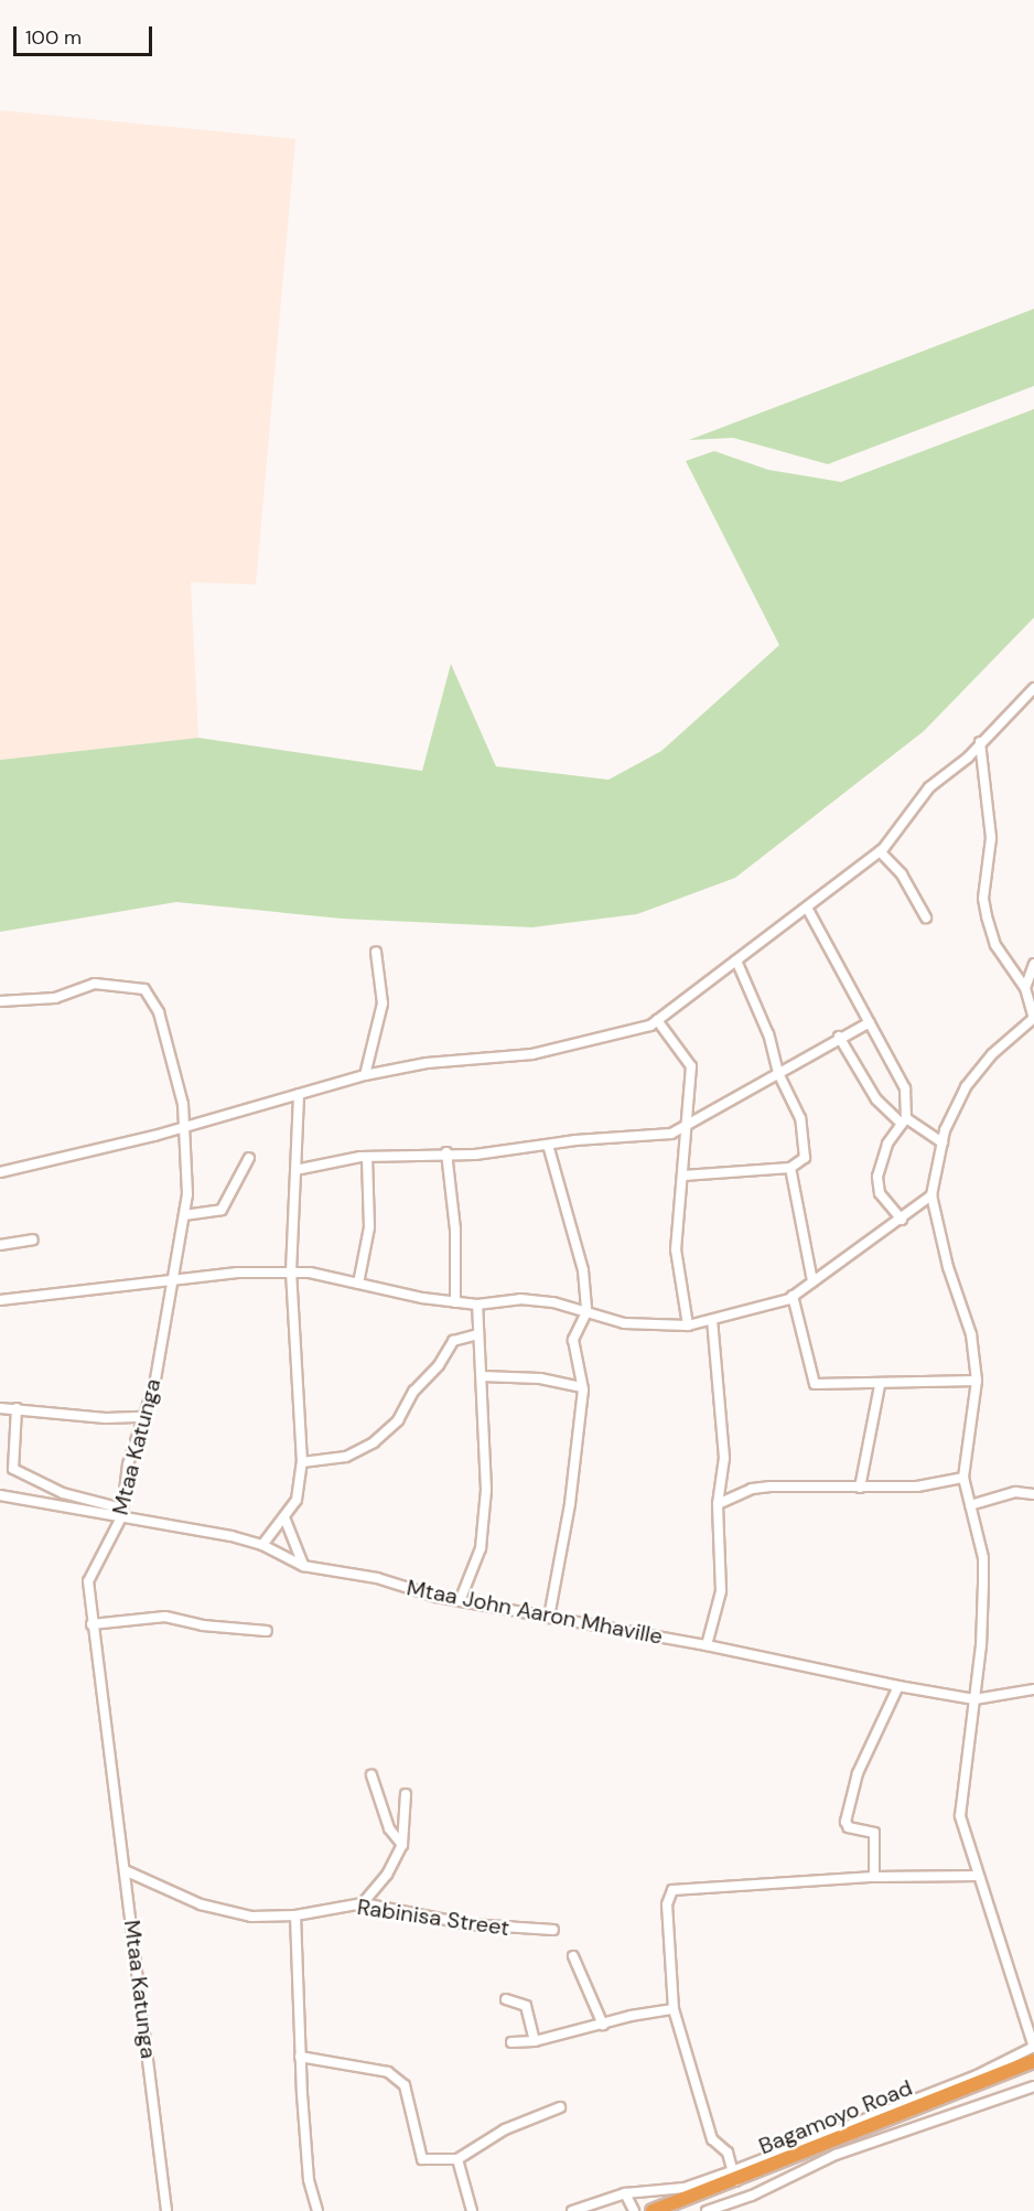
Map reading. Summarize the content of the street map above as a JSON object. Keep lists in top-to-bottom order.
{
  "streets": {
    "highway": ["Bagamoyo Road"],
    "street": ["Mtaa Katunga", "Mtaa John Aaron Mhaville", "Rabinisa Street"]
  },
  "crossings": [
    ["Mtaa Katunga", "Mtaa John Aaron Mhaville"],
    ["Mtaa Katunga", "Rabinisa Street"]
  ],
  "scale_bar": "100 m"
}
